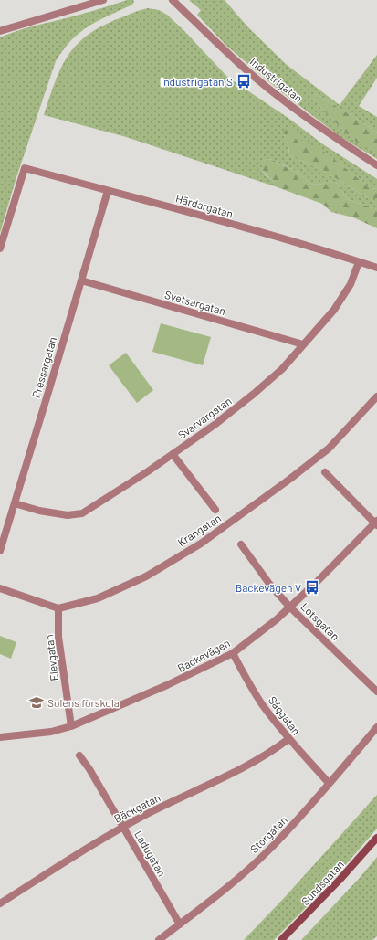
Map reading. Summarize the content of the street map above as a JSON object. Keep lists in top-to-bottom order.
{
  "streets": {
    "main road": ["Sundsgatan"],
    "street": [
      "Industrigatan",
      "Härdargatan",
      "Svetsargatan",
      "Pressargatan",
      "Svarvargatan",
      "Krangatan",
      "Lotsgatan",
      "Backevägen",
      "Elevgatan",
      "Såggatan",
      "Bäckgatan",
      "Storgatan",
      "Ladugatan"
    ]
  },
  "crossings": [
    ["Härdargatan", "Pressargatan"],
    ["Härdargatan", "Svarvargatan"],
    ["Svetsargatan", "Pressargatan"],
    ["Svetsargatan", "Svarvargatan"],
    ["Pressargatan", "Svarvargatan"],
    ["Krangatan", "Elevgatan"],
    ["Lotsgatan", "Backevägen"],
    ["Backevägen", "Elevgatan"],
    ["Backevägen", "Såggatan"],
    ["Såggatan", "Bäckgatan"],
    ["Såggatan", "Storgatan"],
    ["Bäckgatan", "Ladugatan"],
    ["Storgatan", "Ladugatan"]
  ],
  "places": {
    "bus stop": ["Industrigatan S", "Backevägen V"],
    "school or university": ["Solens förskola"]
  }
}
